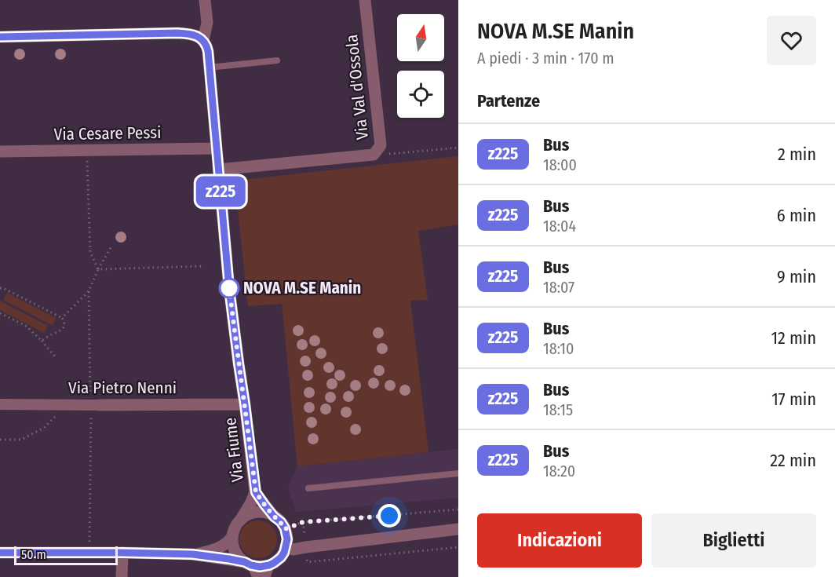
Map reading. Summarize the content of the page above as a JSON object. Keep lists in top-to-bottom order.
{
  "streets": {
    "street": [
      "Via Val d'Ossola",
      "Via Cesare Pessi",
      "Via Pietro Nenni",
      "Via Fiume"
    ]
  },
  "crossings": [
    ["Via Val d'Ossola", "Via Fiume"],
    ["Via Cesare Pessi", "Via Fiume"],
    ["Via Pietro Nenni", "Via Fiume"]
  ],
  "places": ["NOVA M.SE Manin"],
  "lines": ["bus line z225"],
  "scale_bar": "50 m",
  "north": "top",
  "page": {
    "on_map": "z225",
    "heading": [
      ["NOVA M.SE Manin", "A piedi · 3 min · 170 m"],
      "Partenze"
    ],
    "list": [
      {
        "mark": "z225",
        "name": "Bus",
        "note": "18:00",
        "value": "2 min"
      },
      {
        "mark": "z225",
        "name": "Bus",
        "note": "18:04",
        "value": "6 min"
      },
      {
        "mark": "z225",
        "name": "Bus",
        "note": "18:07",
        "value": "9 min"
      },
      {
        "mark": "z225",
        "name": "Bus",
        "note": "18:10",
        "value": "12 min"
      },
      {
        "mark": "z225",
        "name": "Bus",
        "note": "18:15",
        "value": "17 min"
      },
      {
        "mark": "z225",
        "name": "Bus",
        "note": "18:20",
        "value": "22 min"
      }
    ],
    "buttons": ["Indicazioni", "Biglietti"],
    "scale": "50 m"
  }
}
